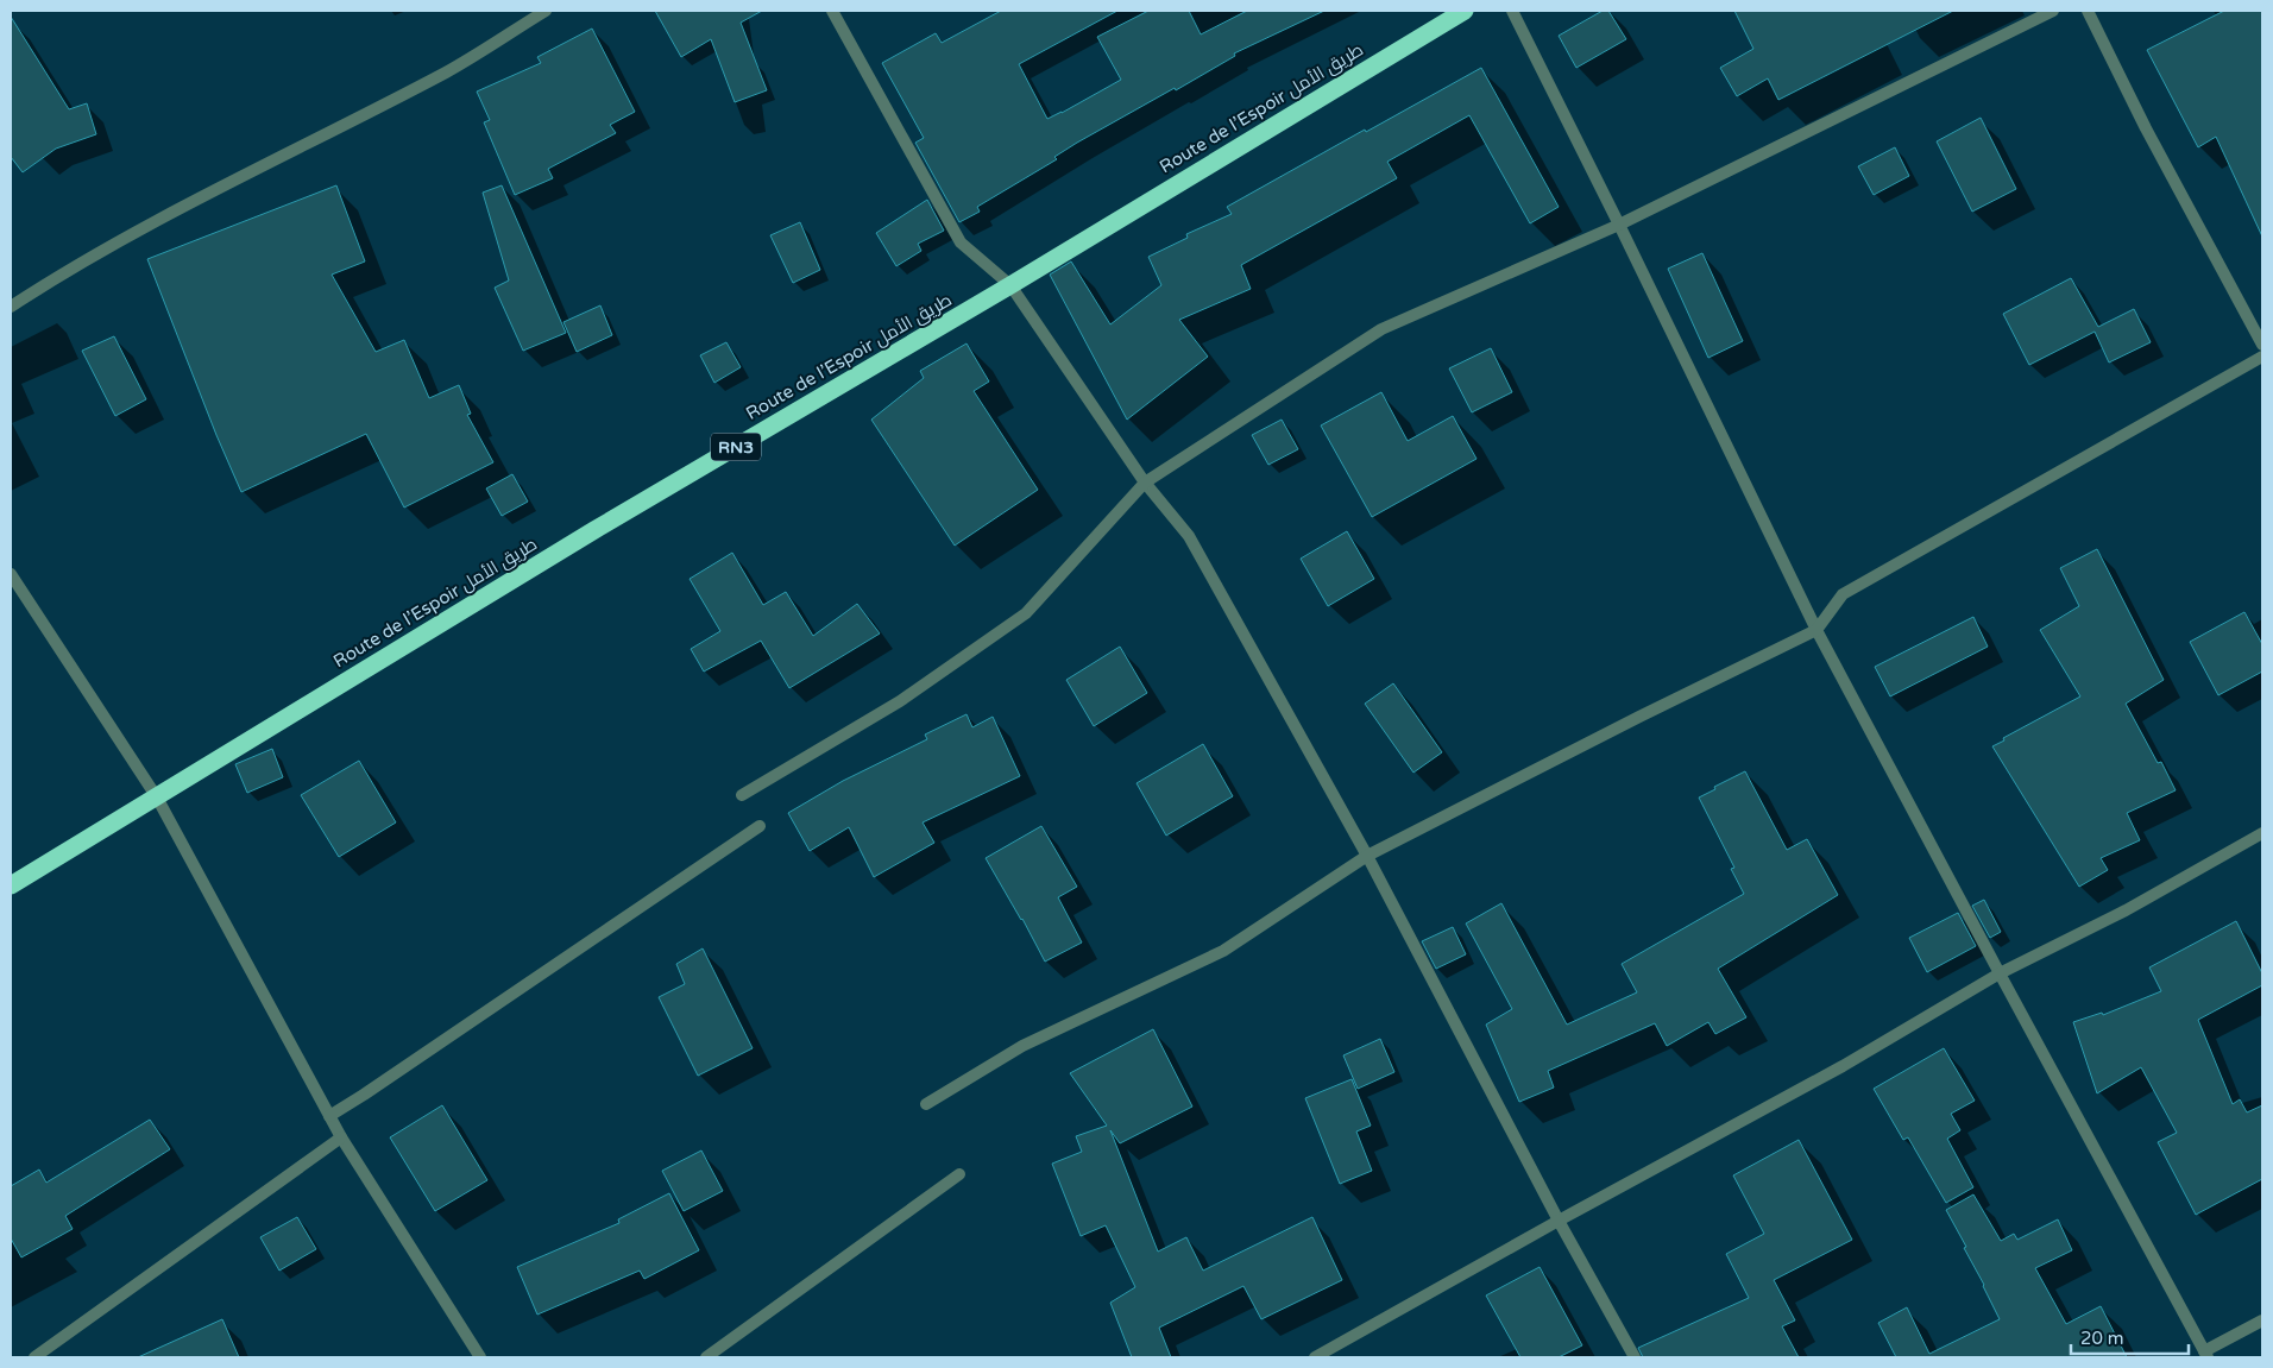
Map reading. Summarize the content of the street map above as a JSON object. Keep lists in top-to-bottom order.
{
  "streets": {
    "highway": ["Route de l’Espoir طريق الأمل", "RN3"]
  },
  "scale_bar": "20 m"
}
